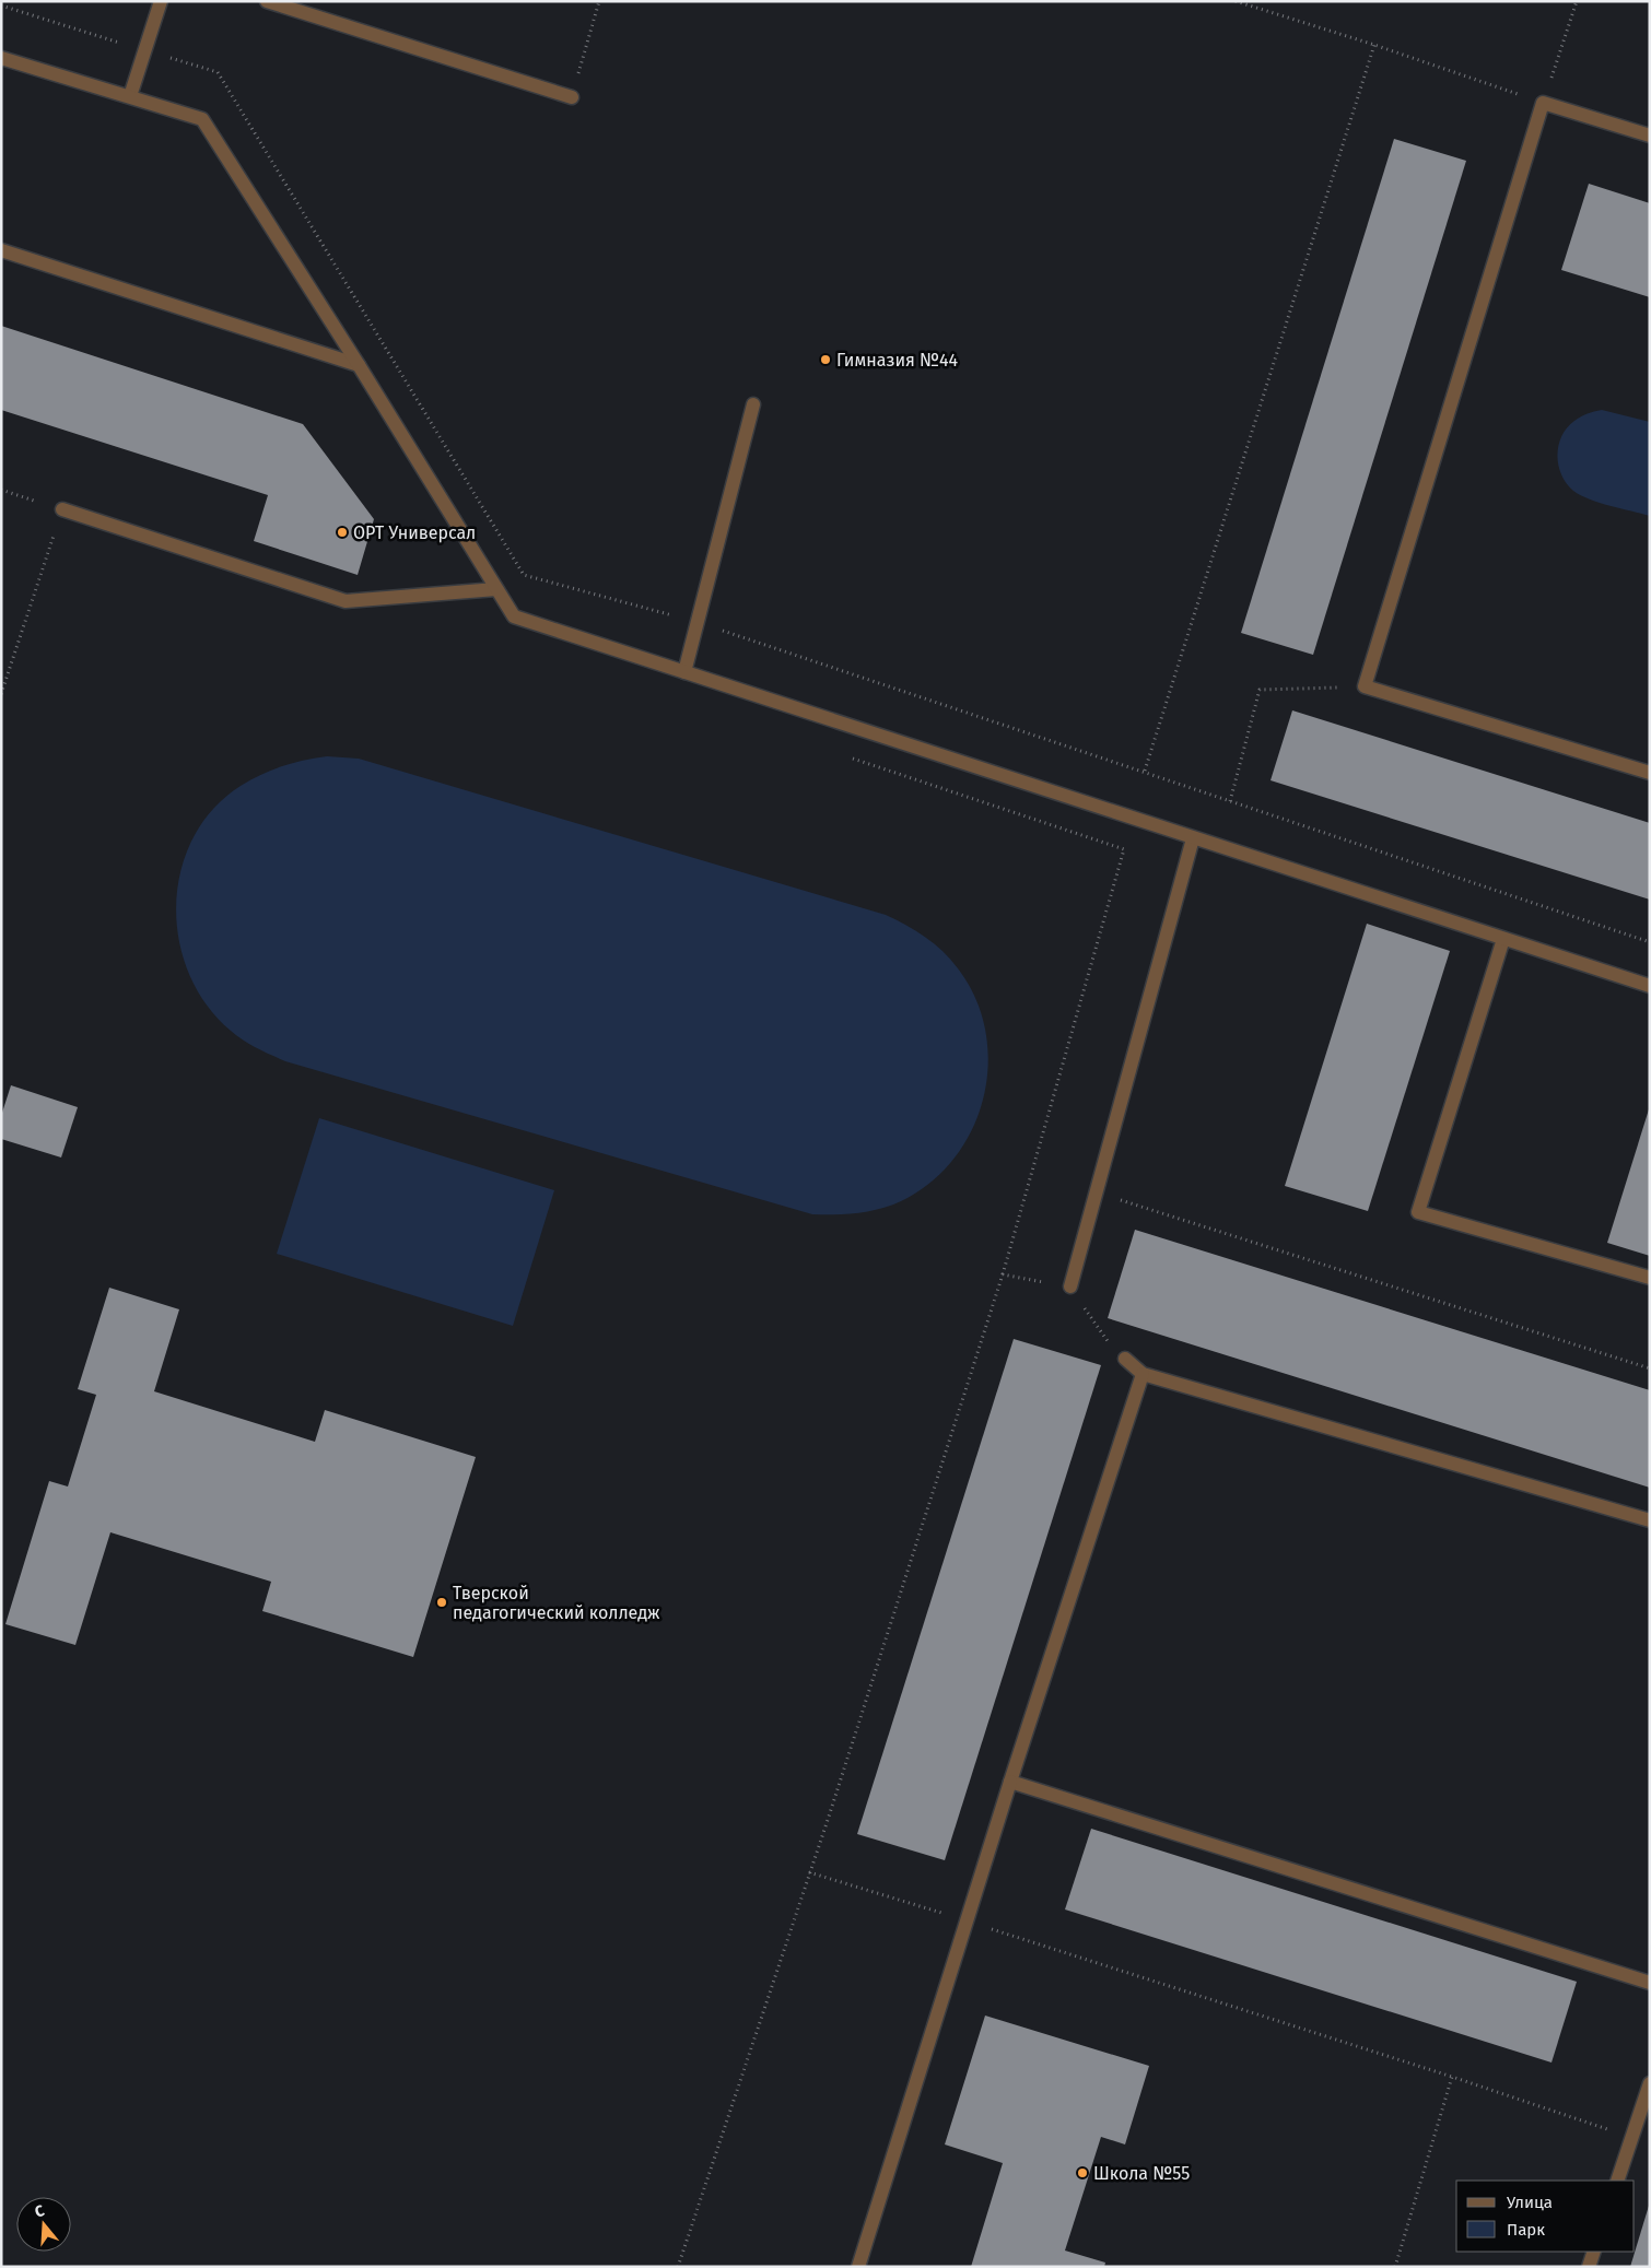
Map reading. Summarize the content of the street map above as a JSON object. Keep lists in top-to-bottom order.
{
  "places": [
    "Гимназия №44",
    "ОРТ Универсал",
    "Тверской педагогический колледж",
    "Школа №55"
  ],
  "legend": ["Улица", "Парк"],
  "north": "top"
}
